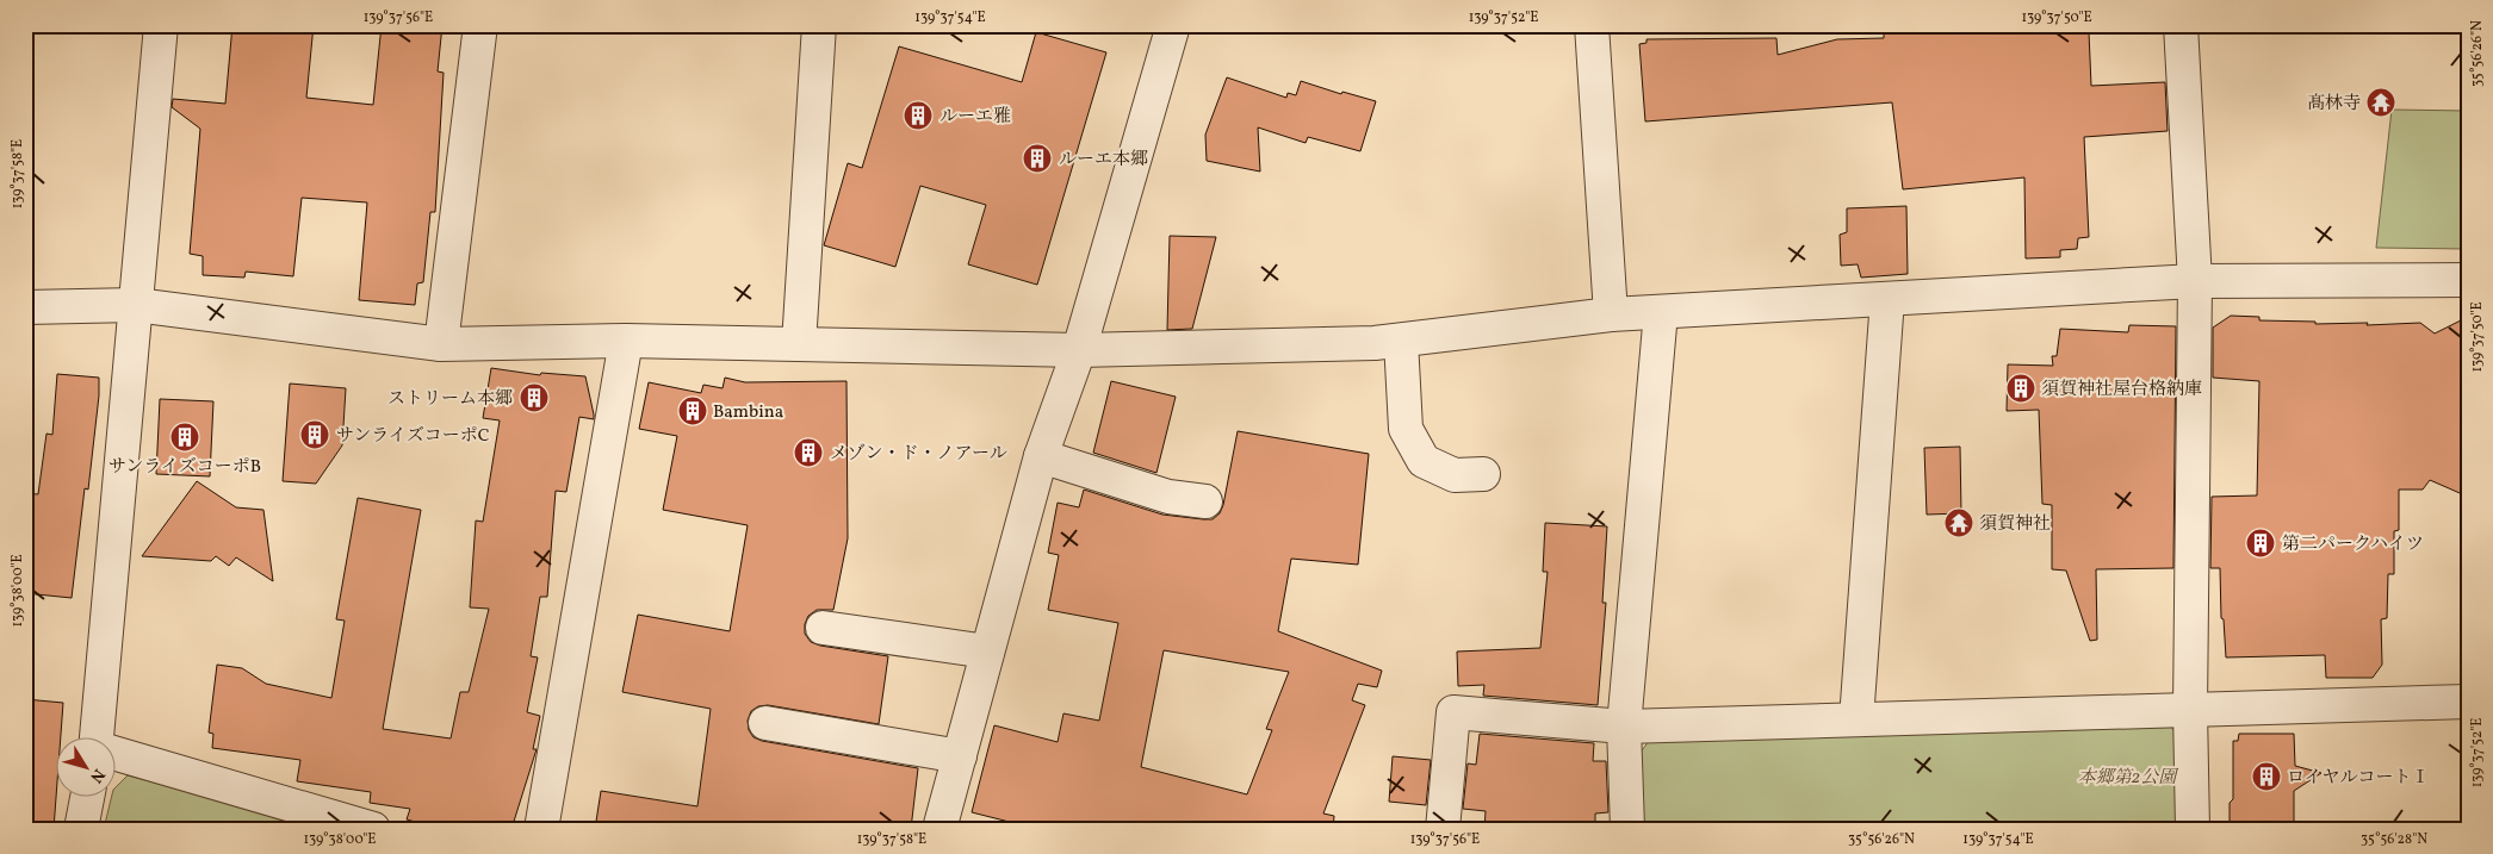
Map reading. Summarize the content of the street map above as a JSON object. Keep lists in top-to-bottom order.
{
  "parks": ["本郷第2公園"],
  "places": {
    "temple": ["髙林寺", "須賀神社"],
    "building": [
      "ルーエ雅",
      "ルーエ本郷",
      "須賀神社屋台格納庫",
      "ストリーム本郷",
      "Bambina",
      "サンライズコーポC",
      "サンライズコーポB",
      "メゾン・ド・ノアール",
      "第二パークハイツ",
      "ロイヤルコートⅠ"
    ]
  },
  "north": "bottom right",
  "coordinates": [
    "139°37'56\"E",
    "139°37'54\"E",
    "139°37'52\"E",
    "139°37'50\"E",
    "35°56'26\"N",
    "139°37'58\"E",
    "139°38'00\"E",
    "35°56'28\"N"
  ]
}
